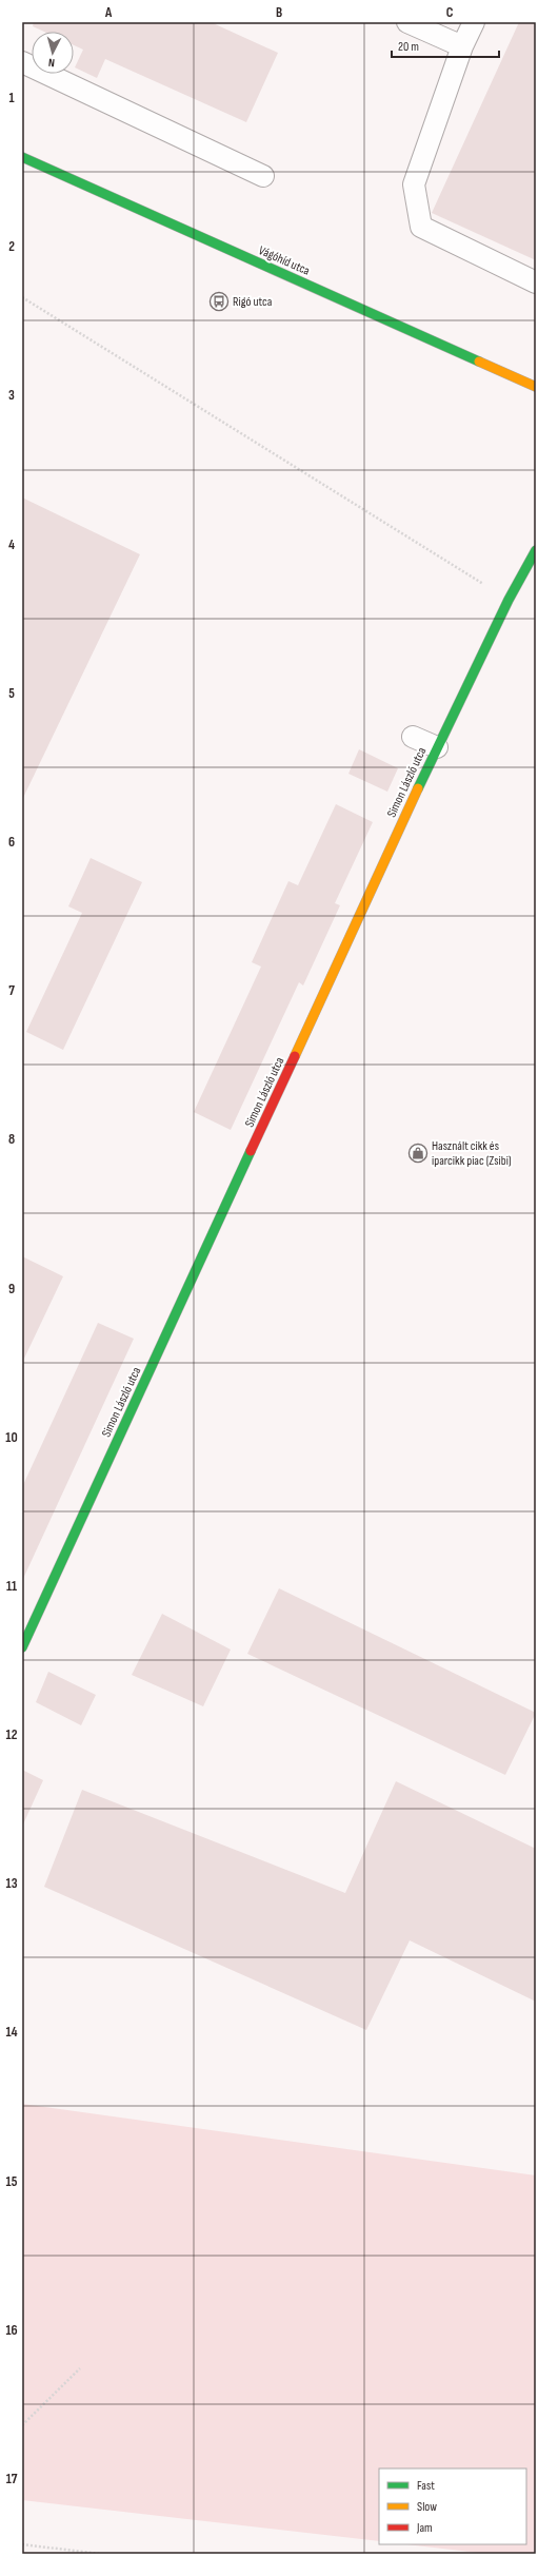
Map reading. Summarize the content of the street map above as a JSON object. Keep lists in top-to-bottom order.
{
  "streets": {
    "street": ["Vágóhíd utca", "Simon László utca"]
  },
  "places": {
    "bus stop": ["Rigó utca"],
    "shop": ["Használt cikk és iparcikk piac (Zsibi)"]
  },
  "legend": ["Fast", "Slow", "Jam"],
  "scale_bar": "20 m",
  "north": "bottom",
  "grid": {
    "columns": ["A", "B", "C"],
    "rows": [
      "1",
      "2",
      "3",
      "4",
      "5",
      "6",
      "7",
      "8",
      "9",
      "10",
      "11",
      "12",
      "13",
      "14",
      "15",
      "16",
      "17"
    ]
  }
}
